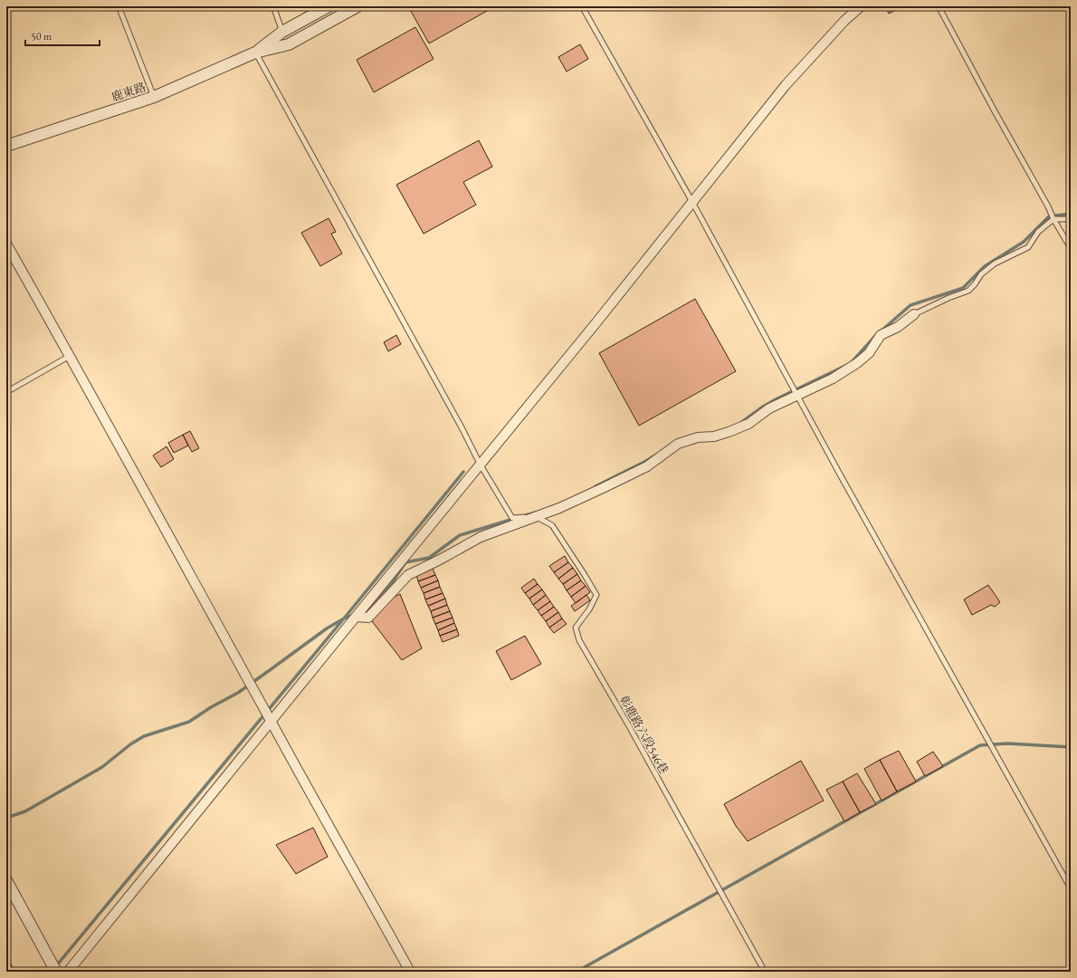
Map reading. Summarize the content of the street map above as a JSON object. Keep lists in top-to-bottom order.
{
  "streets": {
    "street": ["鹿東路"],
    "lane": ["彰鹿路六段546巷"]
  },
  "scale_bar": "50 m"
}
